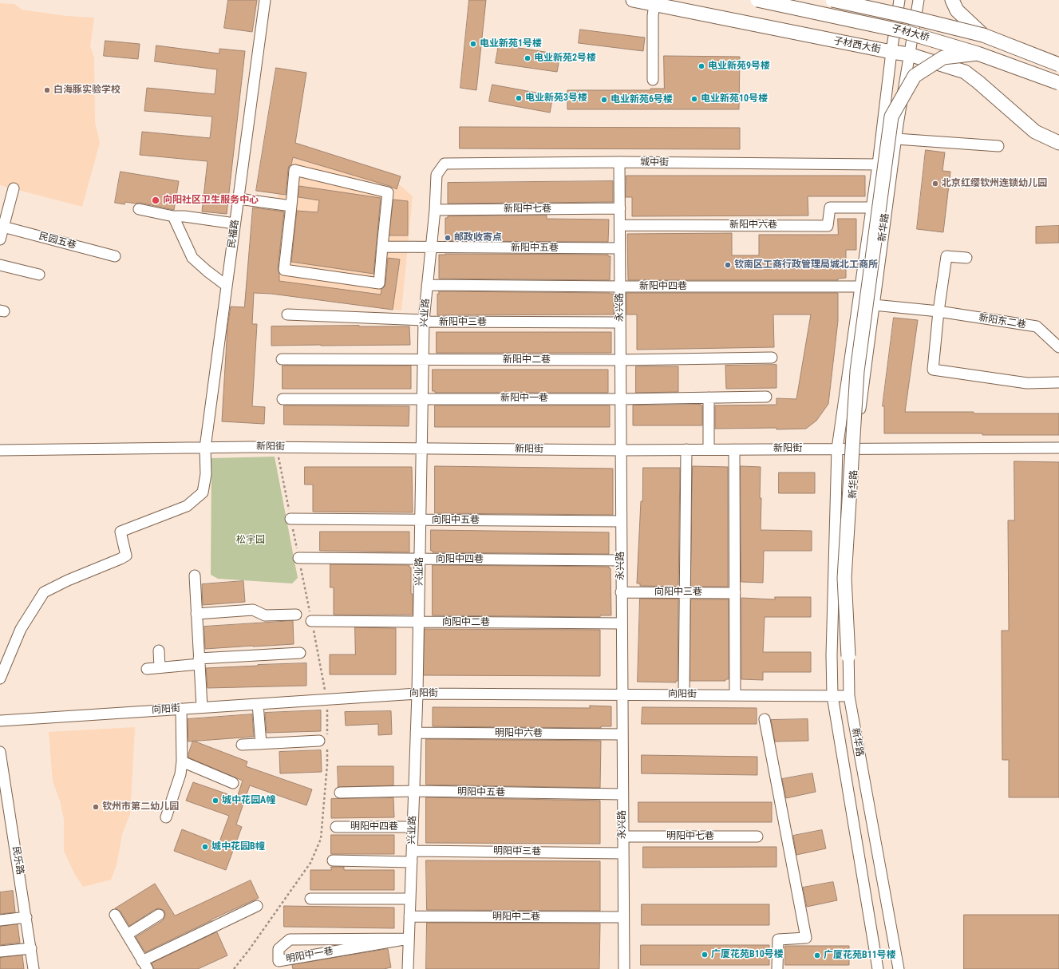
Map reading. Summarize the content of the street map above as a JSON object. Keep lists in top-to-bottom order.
{
  "streets": {
    "main road": ["子材大桥", "子材西大街"],
    "street": [
      "城中街",
      "新阳中七巷",
      "新阳中六巷",
      "新华路",
      "民福路",
      "民园五巷",
      "新阳中五巷",
      "新阳中四巷",
      "永兴路",
      "兴业路",
      "新阳东二巷",
      "新阳中三巷",
      "新阳中二巷",
      "新阳中一巷",
      "新阳街",
      "向阳中五巷",
      "向阳中四巷",
      "向阳中三巷",
      "向阳中二巷",
      "向阳街",
      "明阳中六巷",
      "明阳中五巷",
      "明阳中四巷",
      "明阳中七巷",
      "明阳中三巷",
      "民乐路",
      "明阳中二巷",
      "明阳中一巷"
    ]
  },
  "crossings": [
    ["子材西大街", "新华路"],
    ["城中街", "新华路"],
    ["城中街", "永兴路"],
    ["城中街", "兴业路"],
    ["新阳中七巷", "永兴路"],
    ["新阳中七巷", "兴业路"],
    ["新阳中六巷", "新华路"],
    ["新阳中六巷", "永兴路"],
    ["新华路", "新阳中四巷"],
    ["新华路", "新阳东二巷"],
    ["新华路", "新阳街"],
    ["新华路", "向阳街"],
    ["民福路", "新阳街"],
    ["新阳中五巷", "永兴路"],
    ["新阳中五巷", "兴业路"],
    ["新阳中四巷", "永兴路"],
    ["新阳中四巷", "兴业路"],
    ["永兴路", "新阳中三巷"],
    ["永兴路", "新阳中二巷"],
    ["永兴路", "新阳中一巷"],
    ["永兴路", "新阳街"],
    ["永兴路", "向阳中五巷"],
    ["永兴路", "向阳中四巷"],
    ["永兴路", "向阳中三巷"],
    ["永兴路", "向阳中二巷"],
    ["永兴路", "向阳街"],
    ["永兴路", "明阳中六巷"],
    ["永兴路", "明阳中五巷"],
    ["永兴路", "明阳中七巷"],
    ["永兴路", "明阳中三巷"],
    ["永兴路", "明阳中二巷"],
    ["兴业路", "新阳中三巷"],
    ["兴业路", "新阳中二巷"],
    ["兴业路", "新阳中一巷"],
    ["兴业路", "新阳街"],
    ["兴业路", "向阳中五巷"],
    ["兴业路", "向阳中四巷"],
    ["兴业路", "向阳中二巷"],
    ["兴业路", "向阳街"],
    ["兴业路", "明阳中六巷"],
    ["兴业路", "明阳中五巷"],
    ["兴业路", "明阳中四巷"],
    ["兴业路", "明阳中三巷"],
    ["兴业路", "明阳中二巷"],
    ["兴业路", "明阳中一巷"]
  ],
  "parks": ["松宇园"],
  "places": [
    "电业新苑1号楼",
    "电业新苑2号楼",
    "电业新苑9号楼",
    "白海豚实验学校",
    "电业新苑3号楼",
    "电业新苑10号楼",
    "电业新苑6号楼",
    "北京红缨钦州连锁幼儿园",
    "向阳社区卫生服务中心",
    "邮政收寄点",
    "钦南区工商行政管理局城北工商所",
    "城中花园A幢",
    "钦州市第二幼儿园",
    "城中花园B幢",
    "广厦花苑B10号楼",
    "广厦花苑B11号楼"
  ]
}
